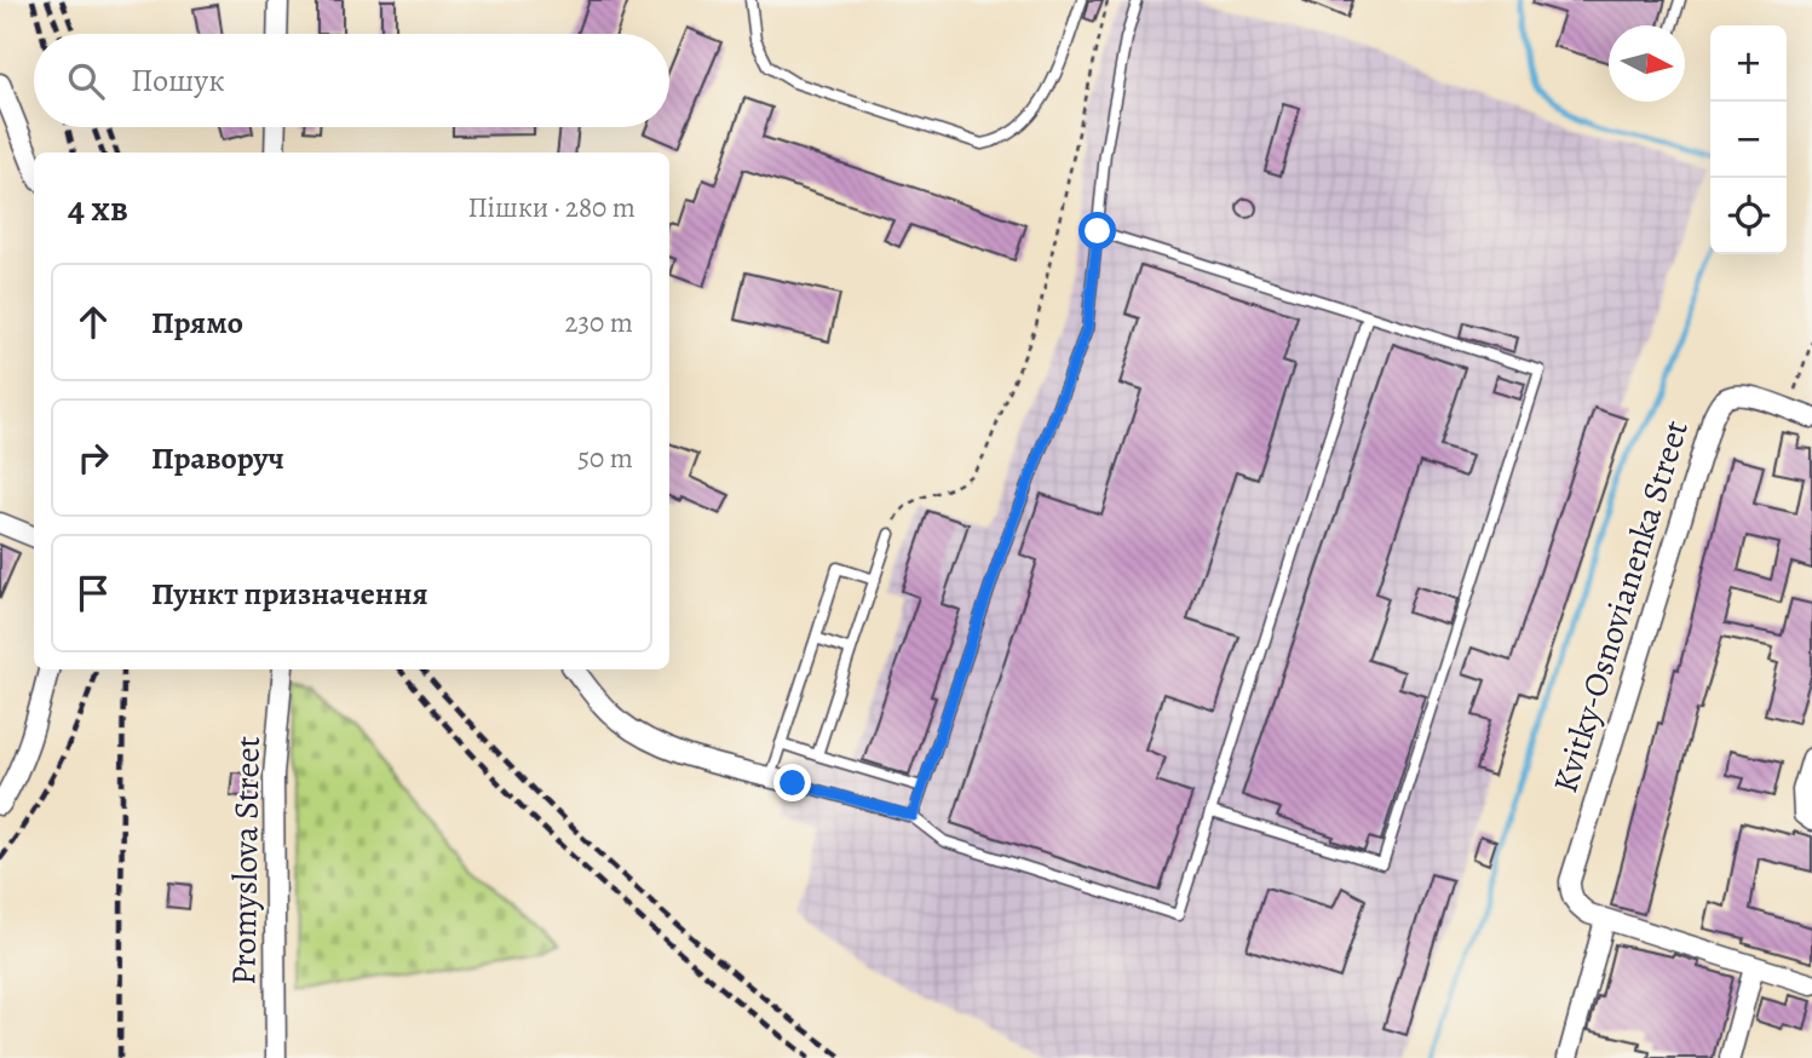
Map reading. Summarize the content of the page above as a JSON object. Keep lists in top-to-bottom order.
{
  "streets": {
    "street": ["Kvitky-Osnovianenka Street", "Promyslova Street"]
  },
  "north": "right",
  "page": {
    "map_buttons": ["+", "−"],
    "search": "Пошук",
    "heading": ["4 хв", "Пішки · 280 m"],
    "list": [
      ["Прямо", "230 m"],
      ["Праворуч", "50 m"],
      "Пункт призначення"
    ]
  }
}
